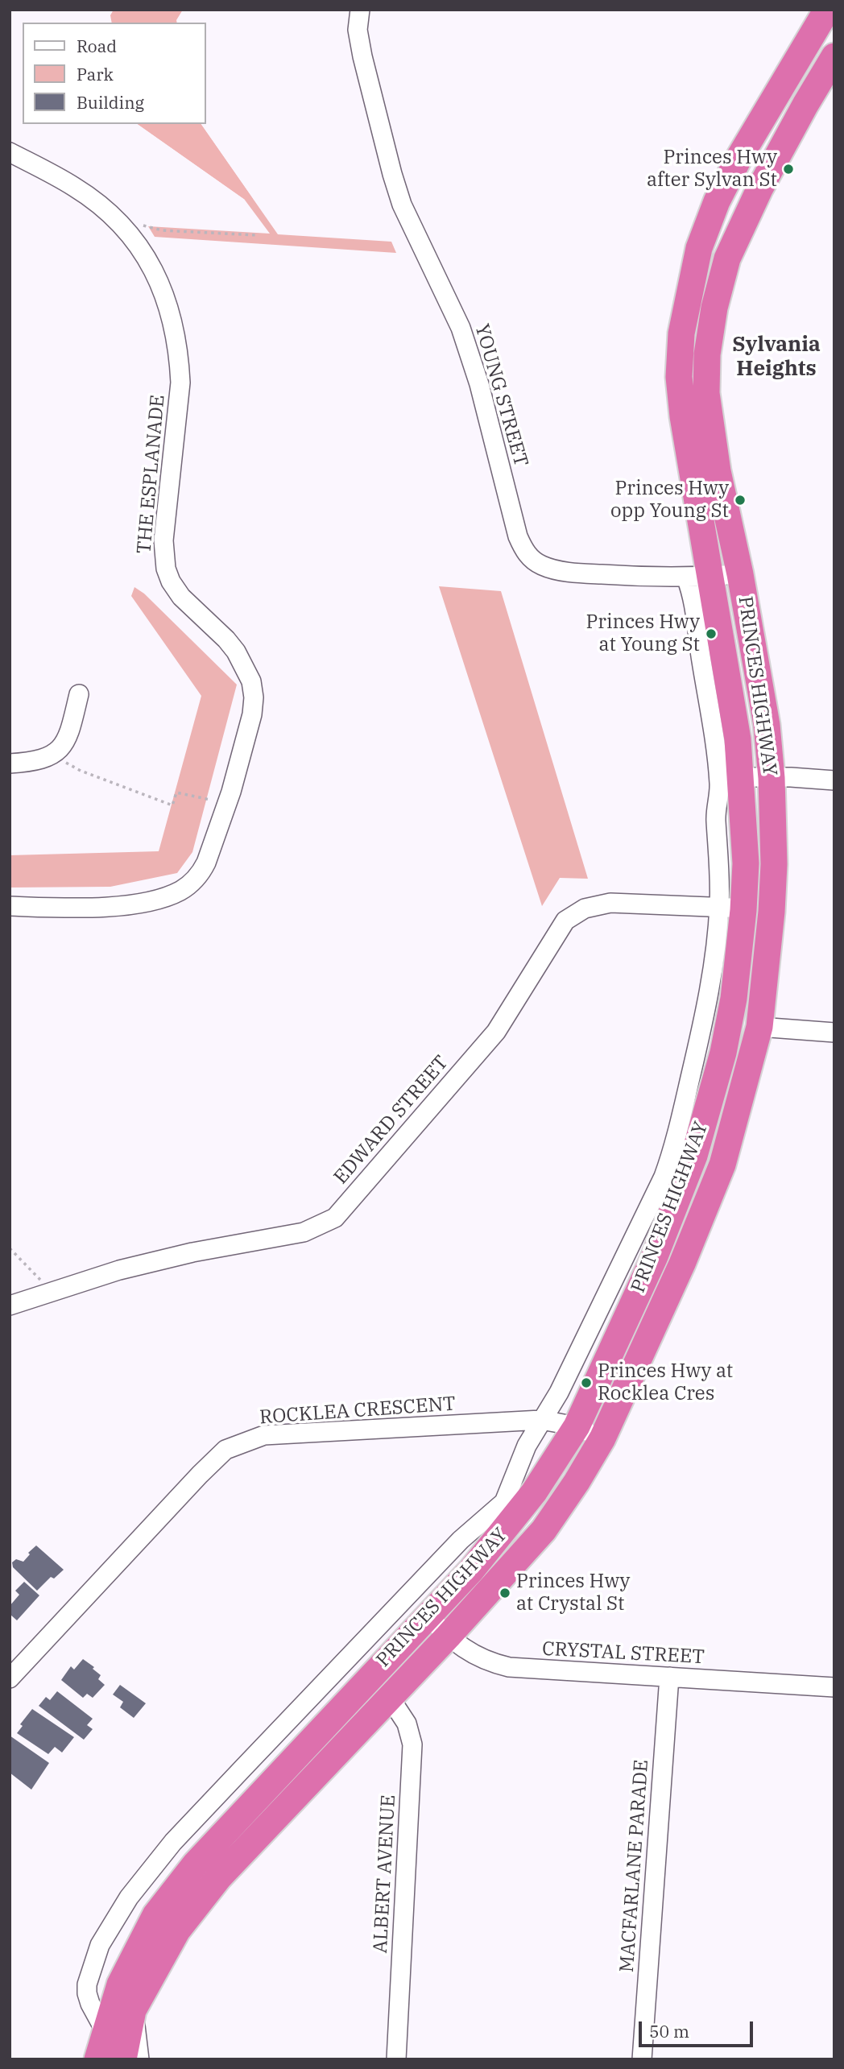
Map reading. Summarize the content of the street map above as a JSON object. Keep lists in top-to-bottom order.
{
  "streets": {
    "highway": ["PRINCES HIGHWAY"],
    "street": [
      "YOUNG STREET",
      "THE ESPLANADE",
      "EDWARD STREET",
      "ROCKLEA CRESCENT",
      "CRYSTAL STREET",
      "MACFARLANE PARADE",
      "ALBERT AVENUE"
    ]
  },
  "crossings": [
    ["YOUNG STREET", "PRINCES HIGHWAY"],
    ["PRINCES HIGHWAY", "EDWARD STREET"],
    ["PRINCES HIGHWAY", "ROCKLEA CRESCENT"],
    ["PRINCES HIGHWAY", "CRYSTAL STREET"],
    ["PRINCES HIGHWAY", "ALBERT AVENUE"],
    ["CRYSTAL STREET", "MACFARLANE PARADE"]
  ],
  "districts": ["Sylvania Heights"],
  "places": [
    "Princes Hwy after Sylvan St",
    "Princes Hwy opp Young St",
    "Princes Hwy at Young St",
    "Princes Hwy at Rocklea Cres",
    "Princes Hwy at Crystal St"
  ],
  "legend": ["Road", "Park", "Building"],
  "scale_bar": "50 m"
}
